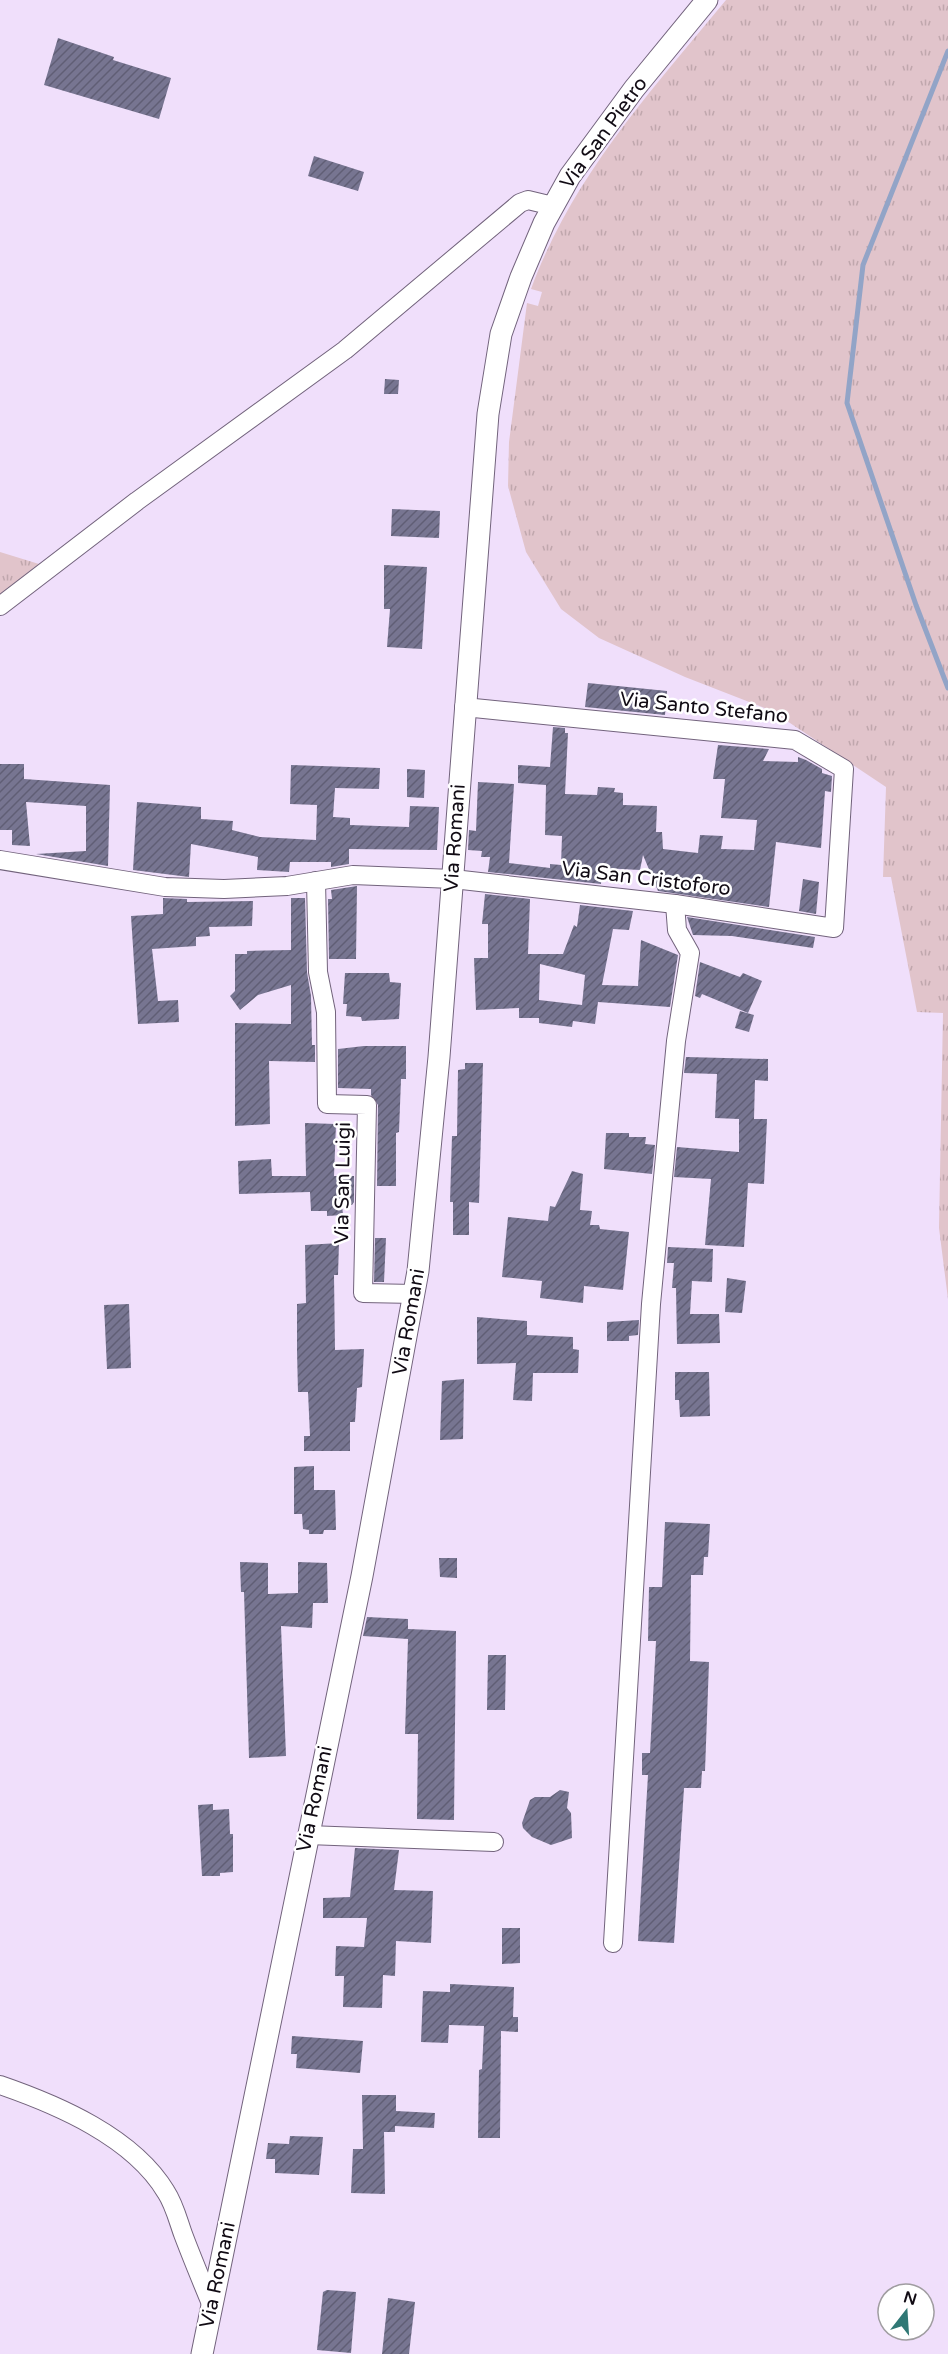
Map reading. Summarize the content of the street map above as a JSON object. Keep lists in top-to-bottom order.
{
  "streets": {
    "street": [
      "Via San Pietro",
      "Via Santo Stefano",
      "Via Romani",
      "Via San Cristoforo",
      "Via San Luigi"
    ]
  },
  "crossings": [
    ["Via San Pietro", "Via Romani"],
    ["Via Santo Stefano", "Via Romani"],
    ["Via Santo Stefano", "Via San Cristoforo"],
    ["Via Romani", "Via San Cristoforo"],
    ["Via Romani", "Via San Luigi"],
    ["Via San Cristoforo", "Via San Luigi"]
  ],
  "north": "top"
}
